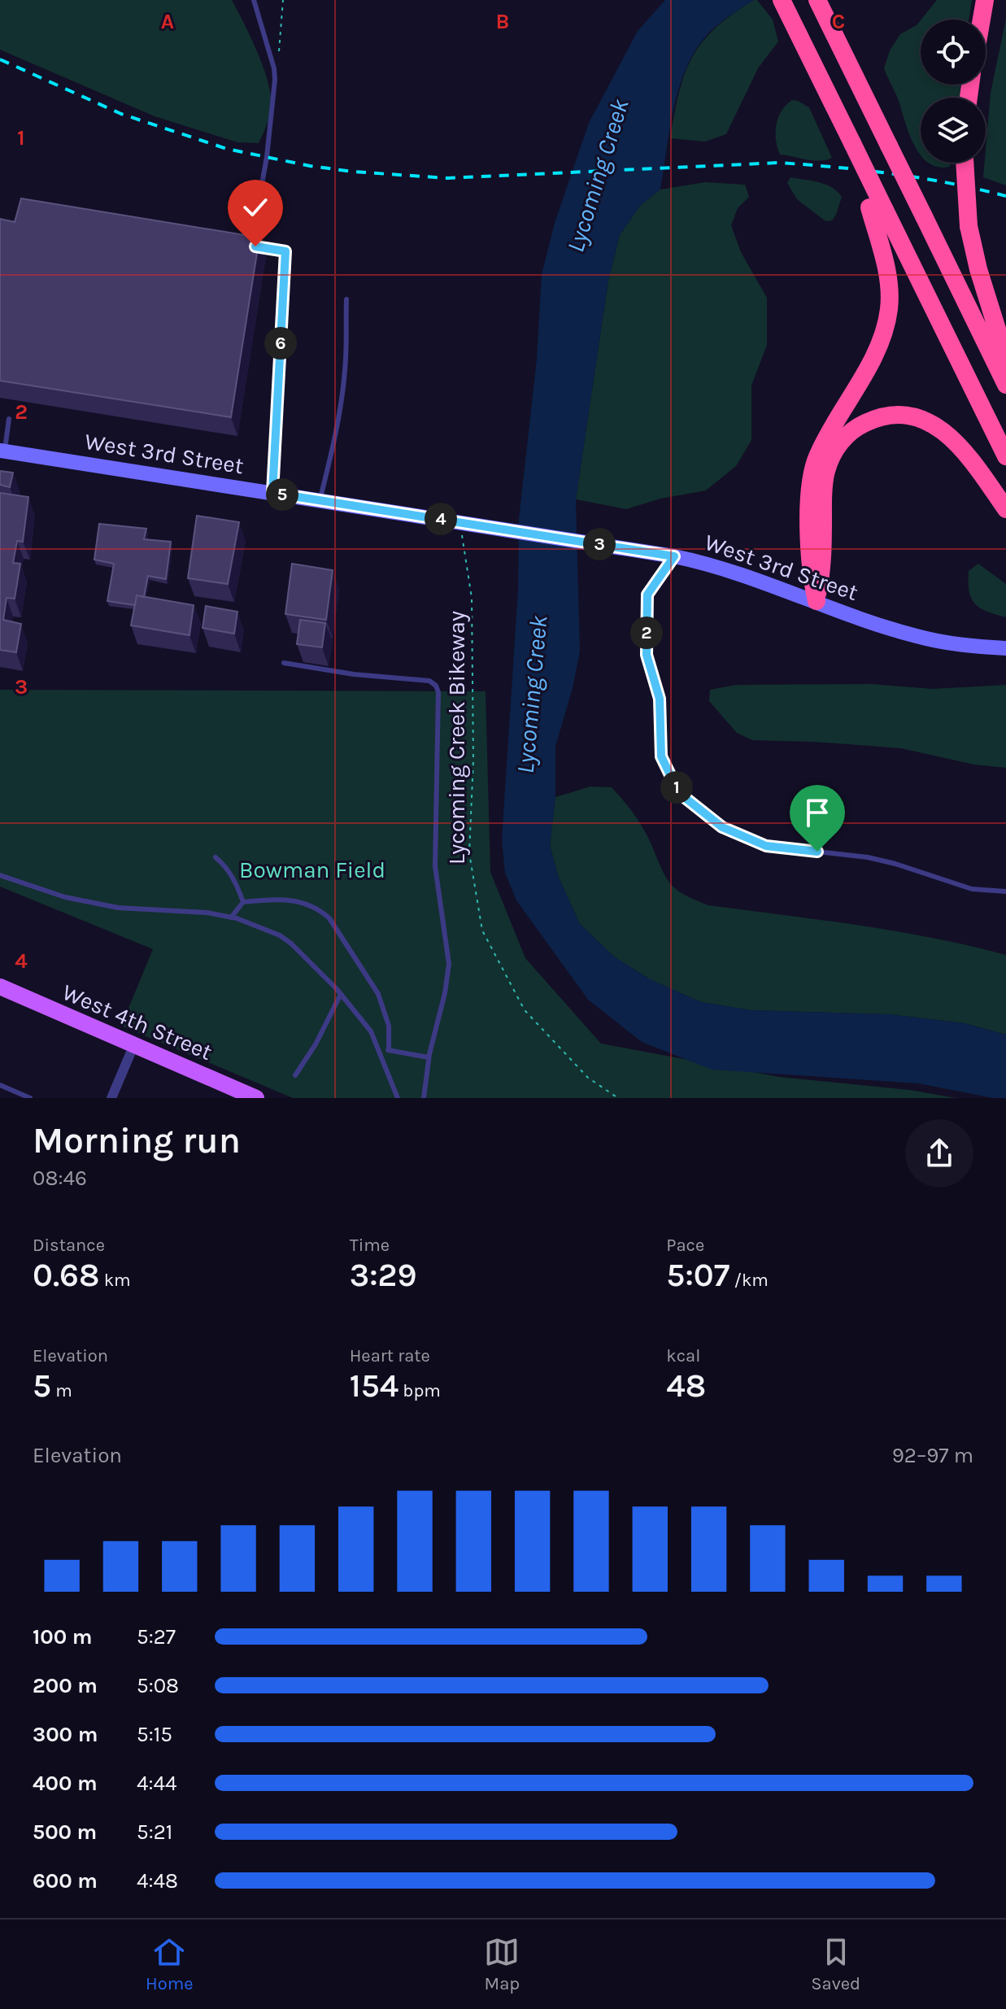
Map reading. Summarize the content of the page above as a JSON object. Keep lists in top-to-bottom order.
{
  "streets": {
    "main road": ["West 3rd Street", "West 4th Street"],
    "path": ["Lycoming Creek Bikeway"]
  },
  "crossings": [
    ["West 3rd Street", "Lycoming Creek Bikeway"]
  ],
  "water": ["Lycoming Creek"],
  "parks": ["Bowman Field"],
  "page": {
    "pins": [
      "6",
      "5",
      "4",
      "3",
      "2",
      "1"
    ],
    "heading": ["Morning run", "08:46"],
    "stats": [
      ["Distance", "0.68 km"],
      ["Time", "3:29"],
      ["Pace", "5:07 /km"],
      ["Elevation", "5 m"],
      ["Heart rate", "154 bpm"],
      ["kcal", "48"]
    ],
    "chart": ["Elevation", "92–97 m"],
    "list": [
      {
        "name": "100 m",
        "note": "5:27"
      },
      {
        "name": "200 m",
        "note": "5:08"
      },
      {
        "name": "300 m",
        "note": "5:15"
      },
      {
        "name": "400 m",
        "note": "4:44"
      },
      {
        "name": "500 m",
        "note": "5:21"
      },
      {
        "name": "600 m",
        "note": "4:48"
      }
    ],
    "tabs": ["Home", "Map", "Saved"]
  },
  "grid": {
    "columns": ["A", "B", "C"],
    "rows": [
      "1",
      "2",
      "3",
      "4"
    ]
  }
}
